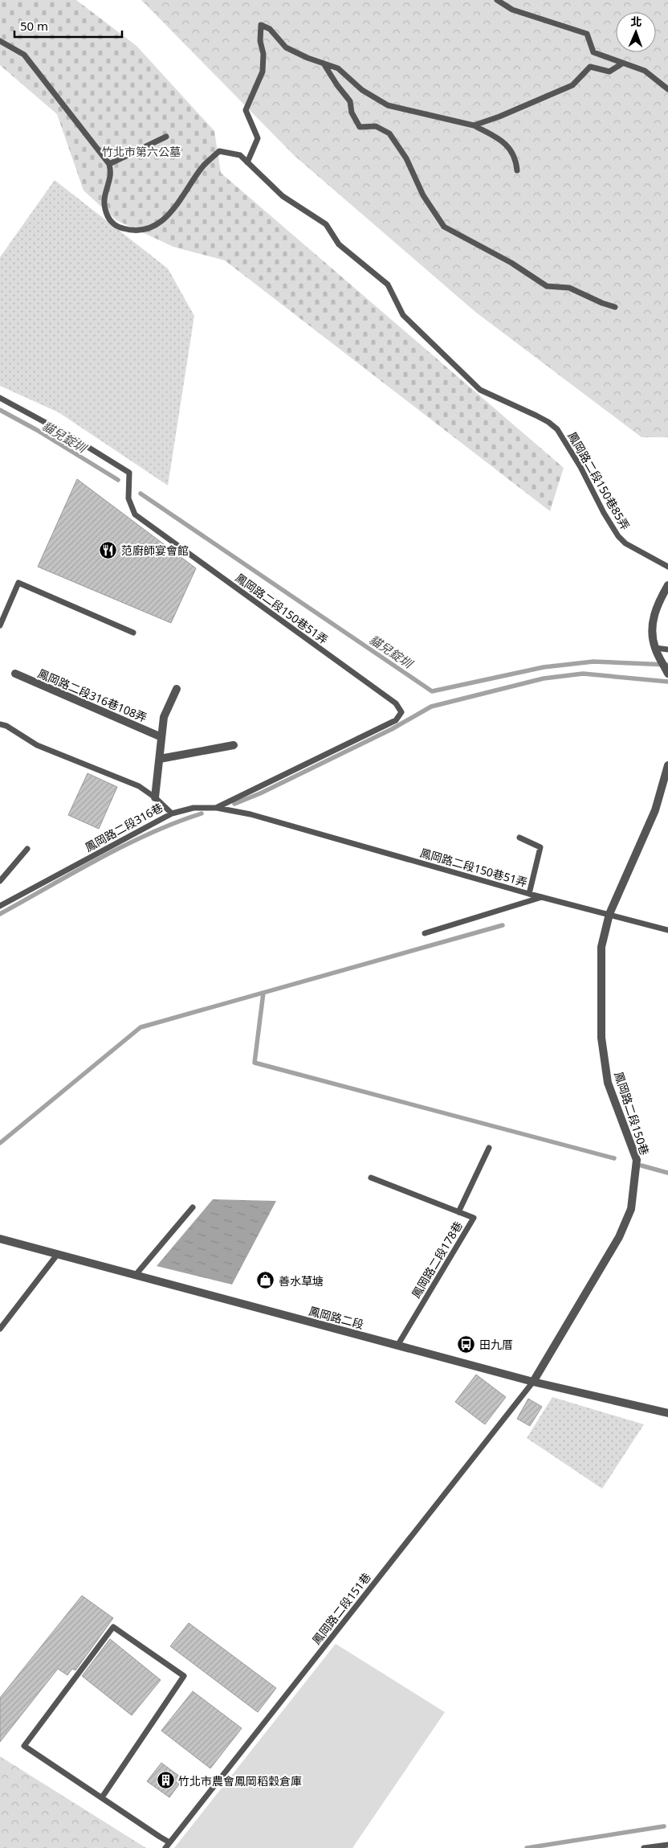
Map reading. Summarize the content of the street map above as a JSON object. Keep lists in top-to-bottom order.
{
  "streets": {
    "street": ["鳳岡路二段316巷108弄", "鳳岡路二段150巷", "鳳岡路二段"],
    "lane": [
      "鳳岡路二段150巷85弄",
      "鳳岡路二段150巷51弄",
      "鳳岡路二段316巷",
      "鳳岡路二段178巷",
      "鳳岡路二段151巷"
    ]
  },
  "crossings": [
    ["鳳岡路二段150巷51弄", "鳳岡路二段316巷"],
    ["鳳岡路二段150巷51弄", "鳳岡路二段150巷"],
    ["鳳岡路二段316巷108弄", "鳳岡路二段316巷"],
    ["鳳岡路二段150巷", "鳳岡路二段"],
    ["鳳岡路二段150巷", "鳳岡路二段151巷"],
    ["鳳岡路二段178巷", "鳳岡路二段"],
    ["鳳岡路二段", "鳳岡路二段151巷"]
  ],
  "water": ["貓兒錠圳"],
  "parks": ["竹北市第六公墓"],
  "places": {
    "restaurant": ["范廚師宴會館"],
    "shop": ["善水草塘"],
    "bus stop": ["田九厝"],
    "building": ["竹北市農會鳳岡稻穀倉庫"]
  },
  "scale_bar": "50 m",
  "north": "top"
}
